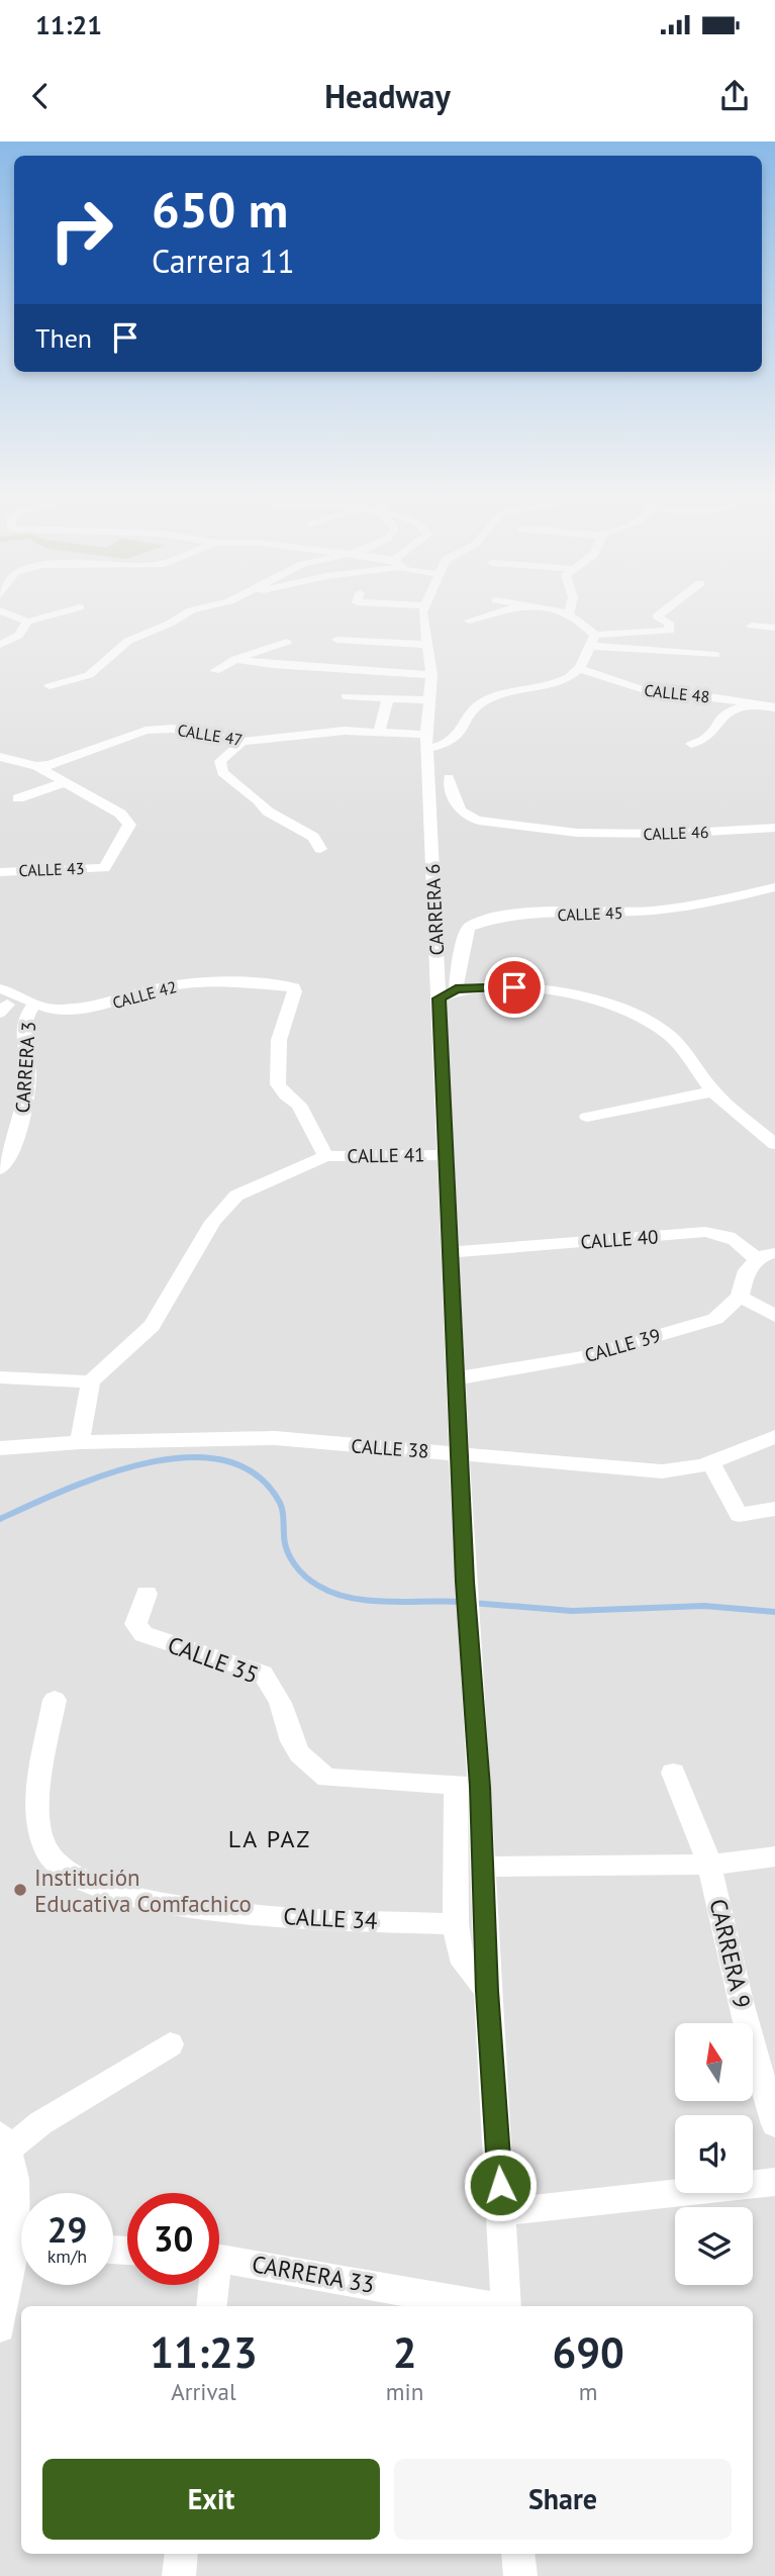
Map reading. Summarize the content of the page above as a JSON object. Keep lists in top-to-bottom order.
{
  "streets": {
    "street": [
      "CALLE 48",
      "CALLE 47",
      "CALLE 46",
      "CALLE 43",
      "CARRERA 6",
      "CALLE 45",
      "CALLE 42",
      "CARRERA 3",
      "CALLE 41",
      "CALLE 40",
      "CALLE 39",
      "CALLE 38",
      "CALLE 35",
      "CALLE 34",
      "CARRERA 9",
      "CARRERA 33"
    ]
  },
  "crossings": [
    ["CALLE 47", "CARRERA 6"],
    ["CARRERA 6", "CALLE 41"],
    ["CARRERA 6", "CALLE 40"],
    ["CARRERA 6", "CALLE 39"],
    ["CARRERA 6", "CALLE 38"],
    ["CARRERA 6", "CALLE 35"],
    ["CALLE 42", "CARRERA 3"],
    ["CALLE 42", "CALLE 41"],
    ["CALLE 40", "CALLE 39"]
  ],
  "districts": ["LA PAZ"],
  "places": ["Institución Educativa Comfachico"],
  "north": "top",
  "page": {
    "status": "11:21",
    "header": "Headway",
    "turn": ["650 m", "Carrera 11"],
    "then": "Then",
    "speed": "29 km/h",
    "limit": "30",
    "eta": [
      "11:23",
      "Arrival",
      "2",
      "min",
      "690",
      "m"
    ],
    "buttons": ["Exit", "Share"]
  }
}
